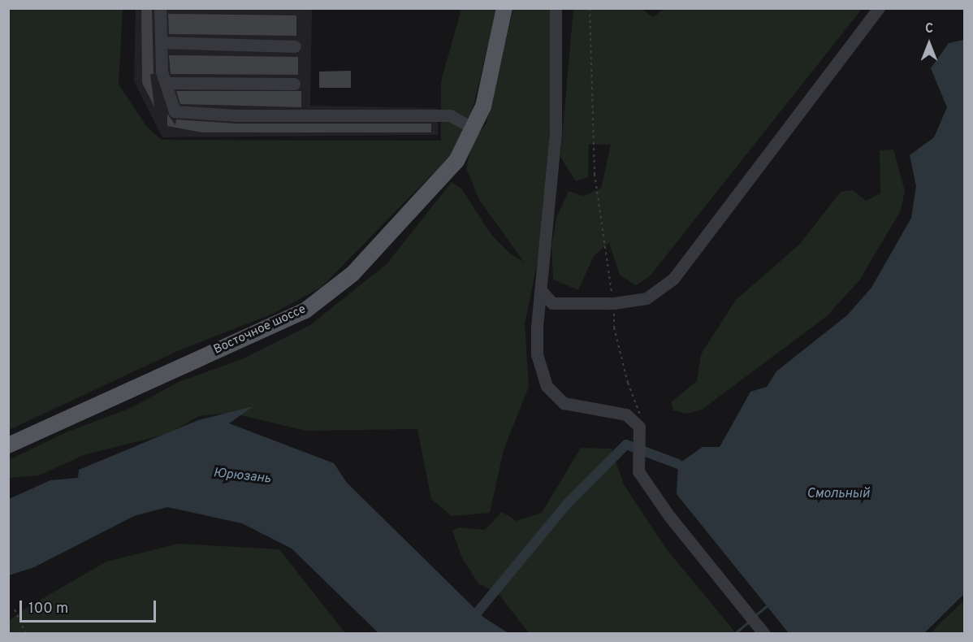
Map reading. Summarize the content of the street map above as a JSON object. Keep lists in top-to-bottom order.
{
  "streets": {
    "main road": ["Восточное шоссе"]
  },
  "water": ["Юрюзань", "Смольный"],
  "scale_bar": "100 m",
  "north": "top"
}
